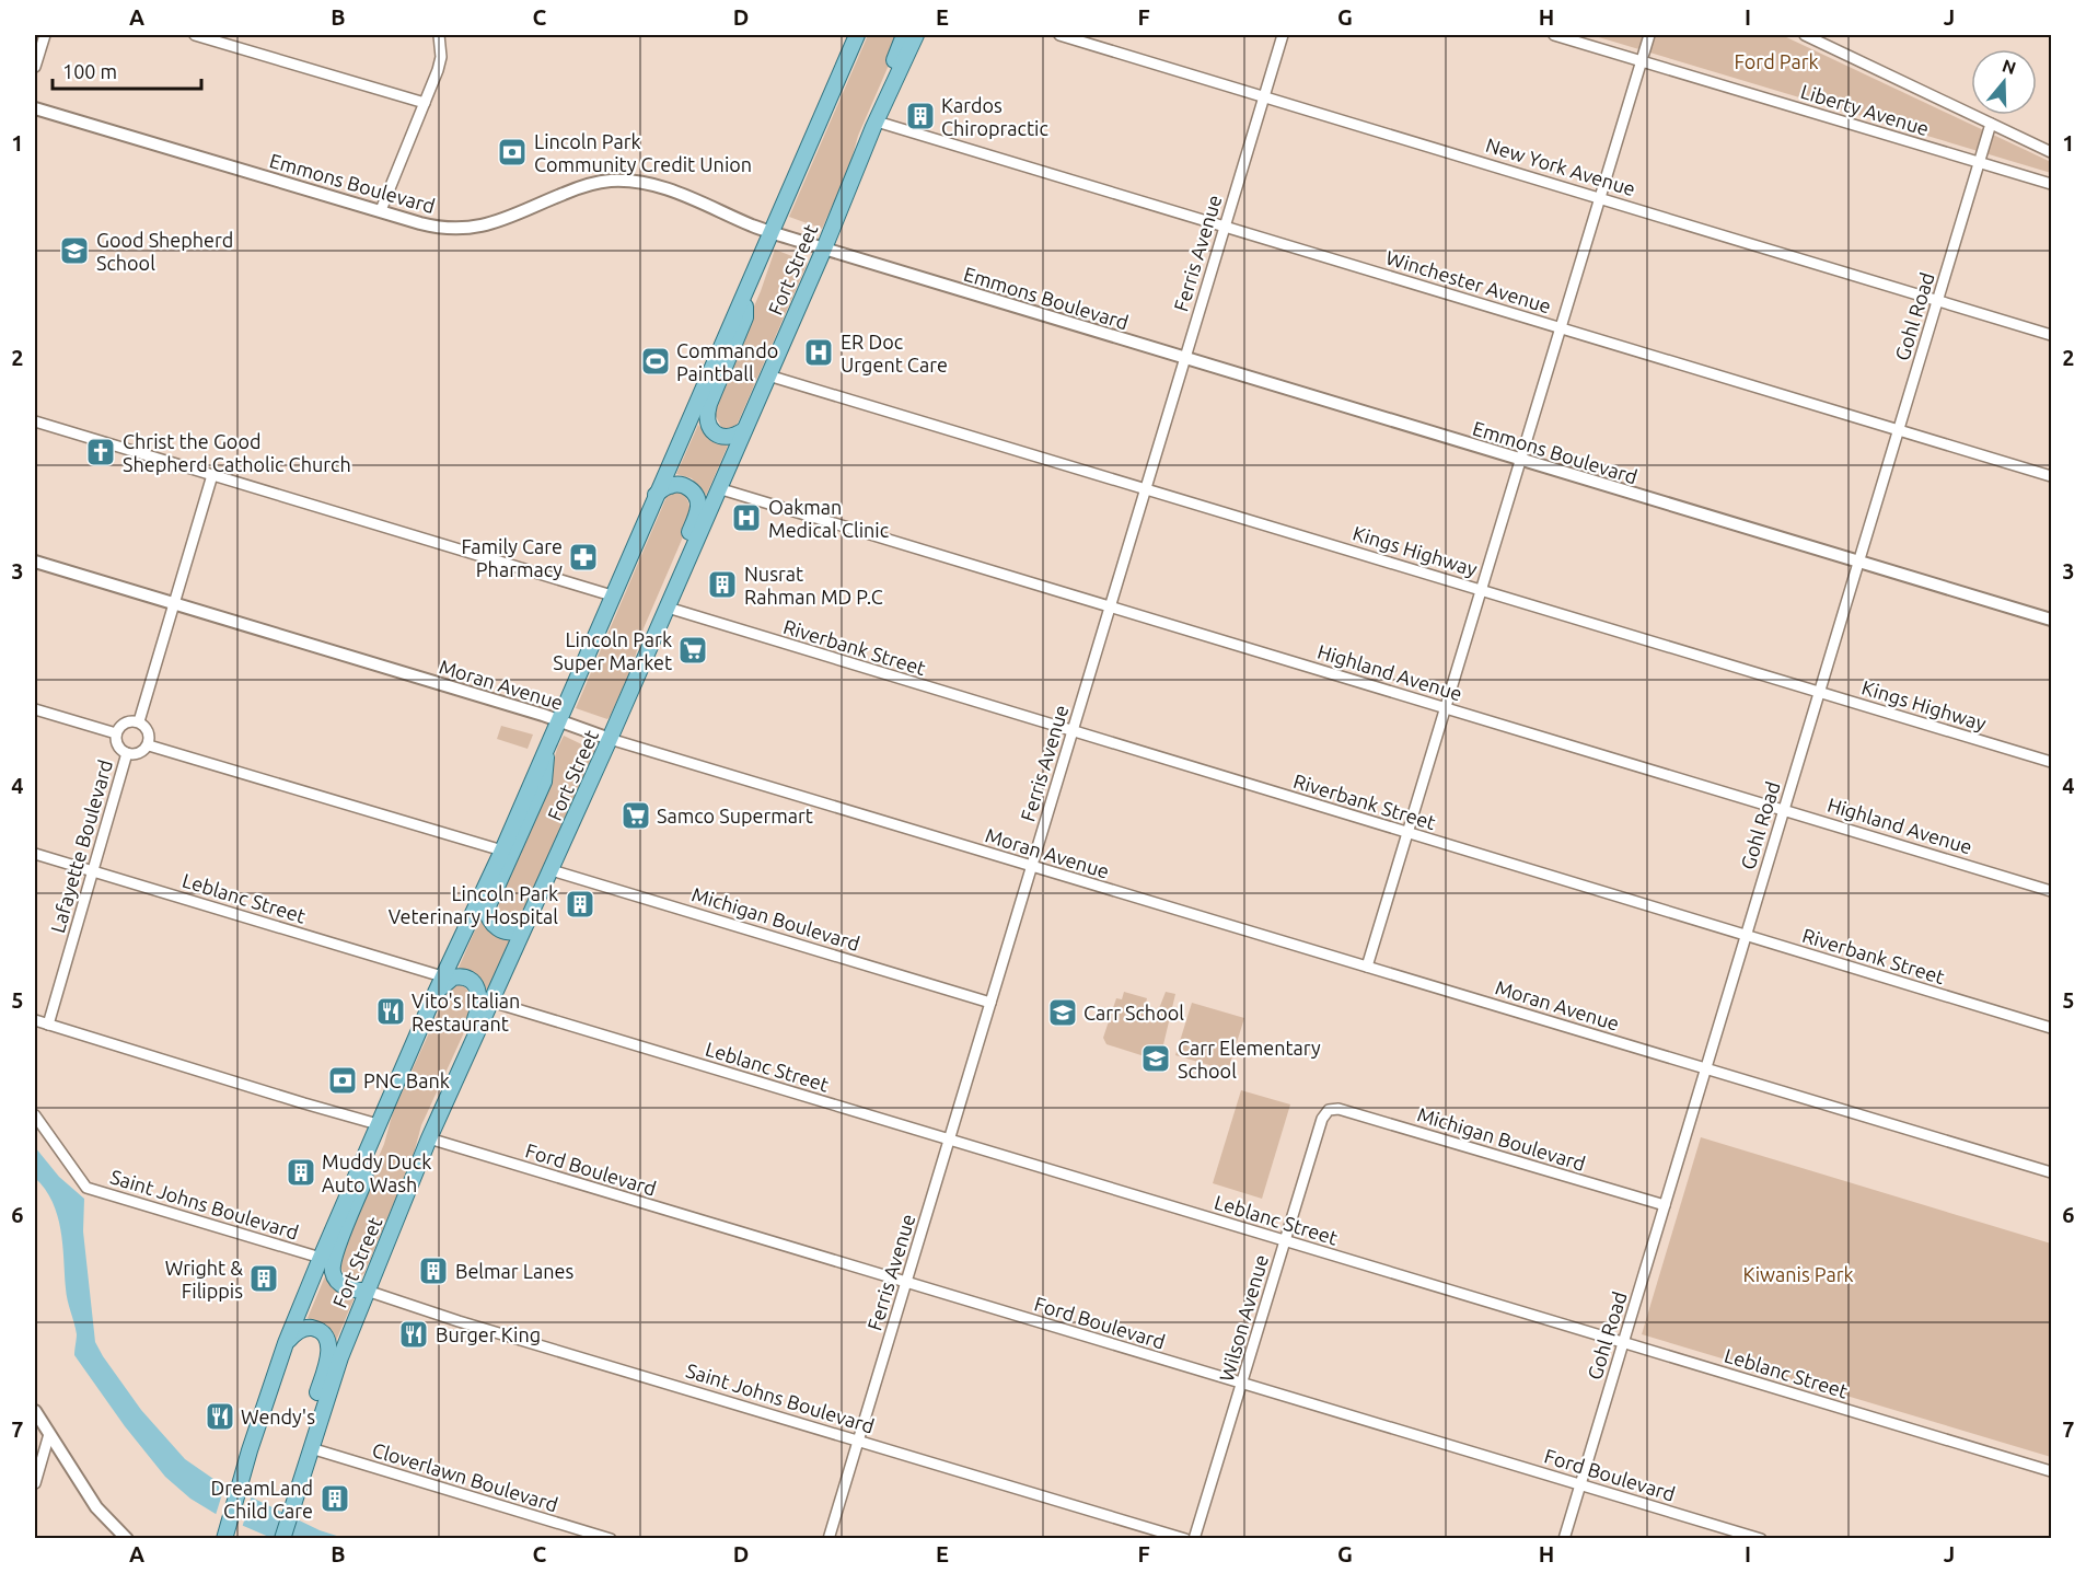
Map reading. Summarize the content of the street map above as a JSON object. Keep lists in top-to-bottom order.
{
  "streets": {
    "main road": ["Fort Street"],
    "street": [
      "Liberty Avenue",
      "New York Avenue",
      "Emmons Boulevard",
      "Ferris Avenue",
      "Winchester Avenue",
      "Gohl Road",
      "Kings Highway",
      "Riverbank Street",
      "Highland Avenue",
      "Moran Avenue",
      "Lafayette Boulevard",
      "Leblanc Street",
      "Michigan Boulevard",
      "Ford Boulevard",
      "Saint Johns Boulevard",
      "Wilson Avenue",
      "Cloverlawn Boulevard"
    ]
  },
  "crossings": [
    ["Liberty Avenue", "Gohl Road"],
    ["New York Avenue", "Ferris Avenue"],
    ["New York Avenue", "Gohl Road"],
    ["Emmons Boulevard", "Ferris Avenue"],
    ["Emmons Boulevard", "Fort Street"],
    ["Emmons Boulevard", "Gohl Road"],
    ["Ferris Avenue", "Winchester Avenue"],
    ["Ferris Avenue", "Kings Highway"],
    ["Ferris Avenue", "Riverbank Street"],
    ["Ferris Avenue", "Highland Avenue"],
    ["Ferris Avenue", "Moran Avenue"],
    ["Ferris Avenue", "Leblanc Street"],
    ["Ferris Avenue", "Michigan Boulevard"],
    ["Ferris Avenue", "Ford Boulevard"],
    ["Ferris Avenue", "Saint Johns Boulevard"],
    ["Fort Street", "Winchester Avenue"],
    ["Fort Street", "Kings Highway"],
    ["Fort Street", "Riverbank Street"],
    ["Fort Street", "Highland Avenue"],
    ["Fort Street", "Moran Avenue"],
    ["Fort Street", "Leblanc Street"],
    ["Fort Street", "Michigan Boulevard"],
    ["Fort Street", "Ford Boulevard"],
    ["Fort Street", "Saint Johns Boulevard"],
    ["Fort Street", "Cloverlawn Boulevard"],
    ["Winchester Avenue", "Gohl Road"],
    ["Gohl Road", "Kings Highway"],
    ["Gohl Road", "Riverbank Street"],
    ["Gohl Road", "Highland Avenue"],
    ["Gohl Road", "Moran Avenue"],
    ["Gohl Road", "Leblanc Street"],
    ["Gohl Road", "Michigan Boulevard"],
    ["Gohl Road", "Ford Boulevard"],
    ["Lafayette Boulevard", "Leblanc Street"],
    ["Leblanc Street", "Wilson Avenue"],
    ["Michigan Boulevard", "Wilson Avenue"],
    ["Ford Boulevard", "Wilson Avenue"]
  ],
  "parks": ["Ford Park", "Kiwanis Park"],
  "places": {
    "building": [
      "Kardos Chiropractic",
      "Nusrat Rahman MD P.C",
      "Lincoln Park Veterinary Hospital",
      "Muddy Duck Auto Wash",
      "Belmar Lanes",
      "Wright & Filippis",
      "DreamLand Child Care"
    ],
    "bank": ["Lincoln Park Community Credit Union", "PNC Bank"],
    "school or university": ["Good Shepherd School", "Carr School", "Carr Elementary School"],
    "hospital": ["ER Doc Urgent Care", "Oakman Medical Clinic"],
    "sports": ["Commando Paintball"],
    "church": ["Christ the Good Shepherd Catholic Church"],
    "pharmacy": ["Family Care Pharmacy"],
    "supermarket": ["Lincoln Park Super Market", "Samco Supermart"],
    "restaurant": ["Vito's Italian Restaurant", "Burger King", "Wendy's"]
  },
  "scale_bar": "100 m",
  "north": "top",
  "grid": {
    "columns": [
      "A",
      "B",
      "C",
      "D",
      "E",
      "F",
      "G",
      "H",
      "I",
      "J"
    ],
    "rows": [
      "1",
      "2",
      "3",
      "4",
      "5",
      "6",
      "7"
    ]
  }
}
